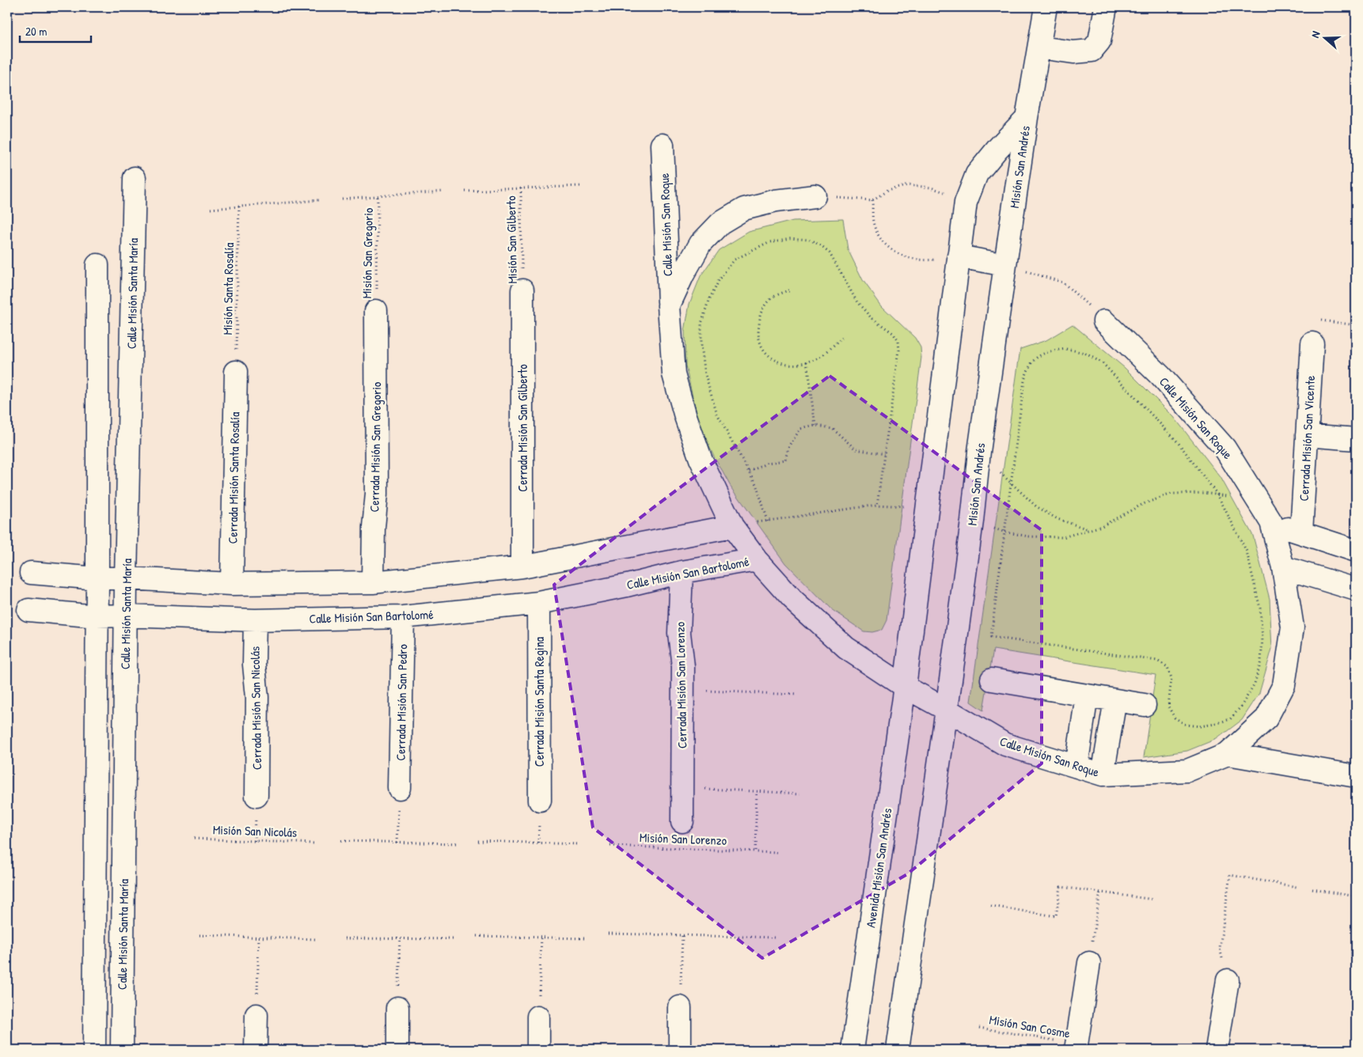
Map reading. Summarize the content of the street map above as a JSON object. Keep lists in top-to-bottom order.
{
  "streets": {
    "street": [
      "Misión San Andrés",
      "Calle Misión San Roque",
      "Calle Misión Santa María",
      "Cerrada Misión San Gilberto",
      "Cerrada Misión San Vicente",
      "Cerrada Misión San Gregorio",
      "Cerrada Misión Santa Rosalía",
      "Calle Misión San Bartolomé",
      "Cerrada Misión San Lorenzo",
      "Cerrada Misión Santa Regina",
      "Cerrada Misión San Pedro",
      "Cerrada Misión San Nicolás",
      "Avenida Misión San Andrés"
    ],
    "path": [
      "Misión San Gilberto",
      "Misión San Gregorio",
      "Misión Santa Rosalía",
      "Misión San Nicolás",
      "Misión San Lorenzo",
      "Misión San Cosme"
    ]
  },
  "crossings": [
    ["Misión San Andrés", "Calle Misión San Roque"],
    ["Misión San Andrés", "Avenida Misión San Andrés"],
    ["Calle Misión San Roque", "Calle Misión San Bartolomé"],
    ["Calle Misión San Roque", "Avenida Misión San Andrés"],
    ["Misión San Gilberto", "Cerrada Misión San Gilberto"],
    ["Misión San Gregorio", "Cerrada Misión San Gregorio"],
    ["Misión Santa Rosalía", "Cerrada Misión Santa Rosalía"],
    ["Calle Misión Santa María", "Calle Misión San Bartolomé"],
    ["Calle Misión San Bartolomé", "Cerrada Misión San Lorenzo"],
    ["Calle Misión San Bartolomé", "Cerrada Misión Santa Regina"],
    ["Calle Misión San Bartolomé", "Cerrada Misión San Pedro"],
    ["Calle Misión San Bartolomé", "Cerrada Misión San Nicolás"]
  ],
  "scale_bar": "20 m",
  "north": "left"
}
